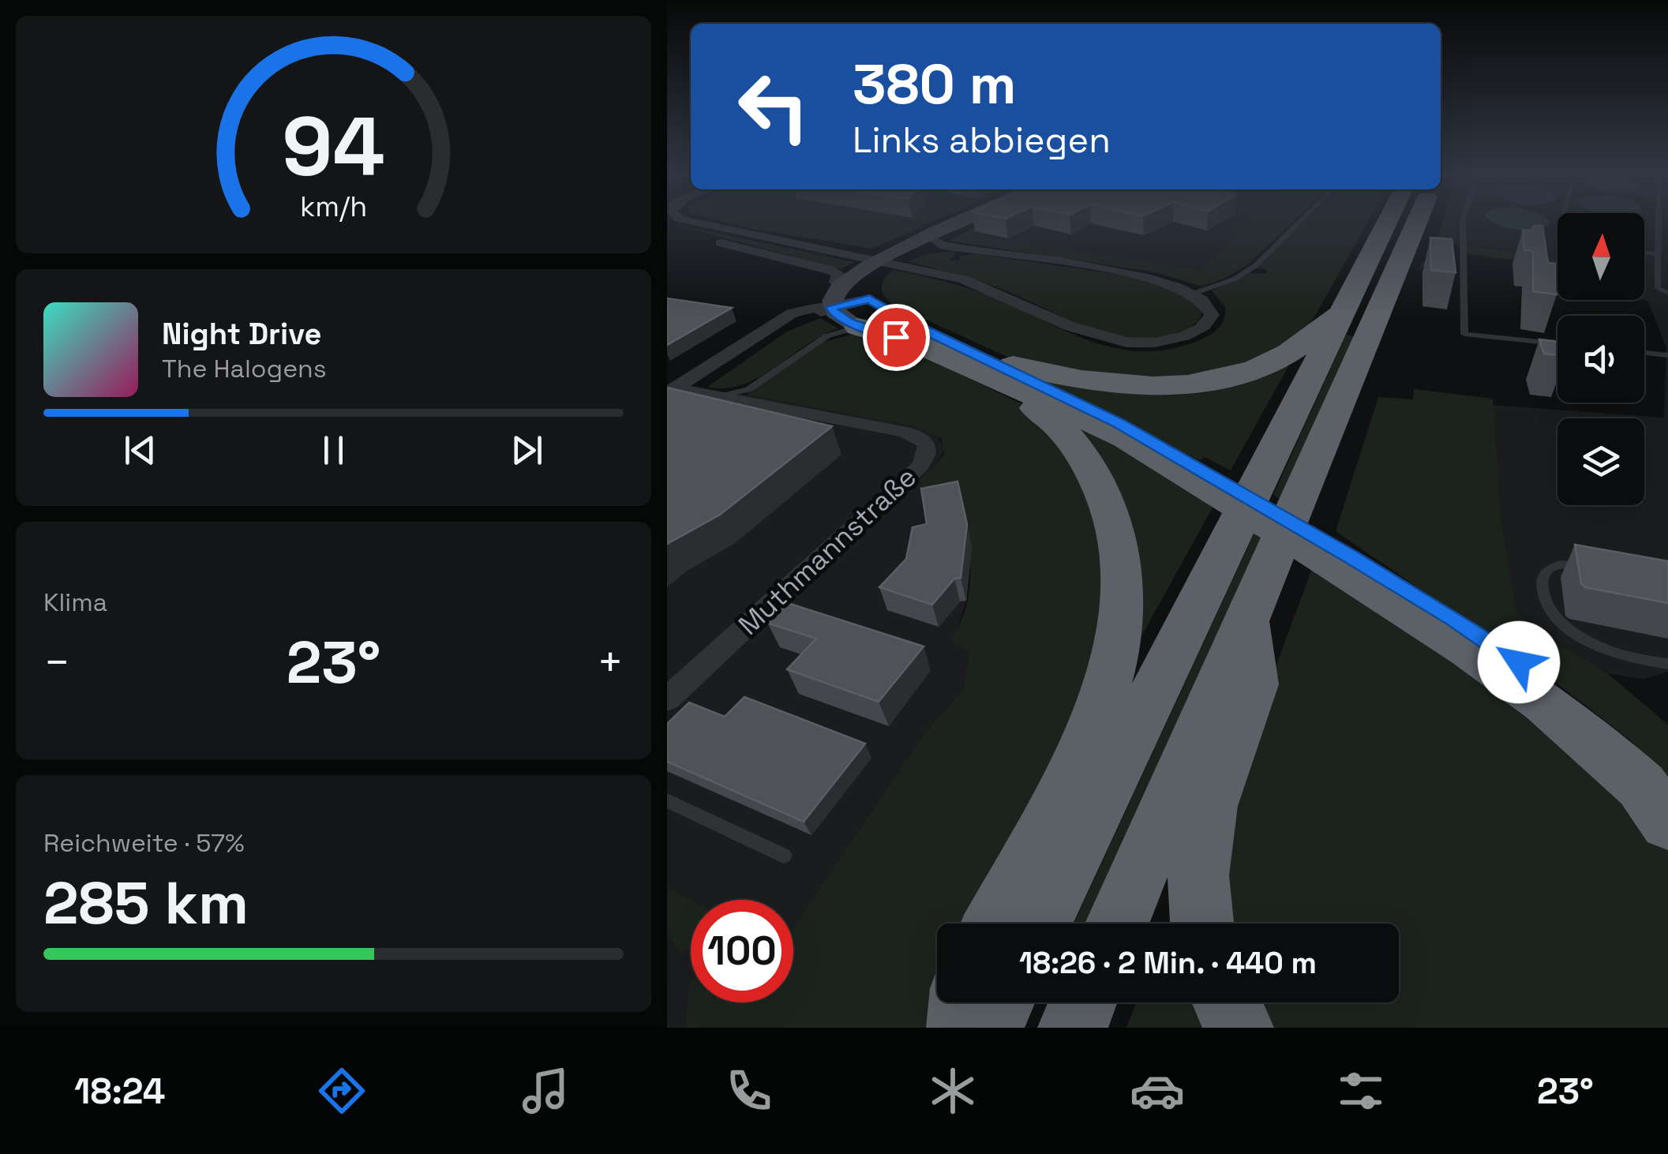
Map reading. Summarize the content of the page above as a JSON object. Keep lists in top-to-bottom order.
{
  "streets": {
    "street": ["Muthmannstraße"]
  },
  "north": "top",
  "page": {
    "turn": ["380 m", "Links abbiegen"],
    "song": ["Night Drive", "The Halogens"],
    "tile": [
      "Klima",
      ["Reichweite · 57%", "285 km"]
    ],
    "heat": ["−", "23°", "+"],
    "limit": "100",
    "trip": "18:26 · 2 Min. · 440 m",
    "tabs": ["18:24", "23°"],
    "gauge": ["94", "km/h"]
  }
}
